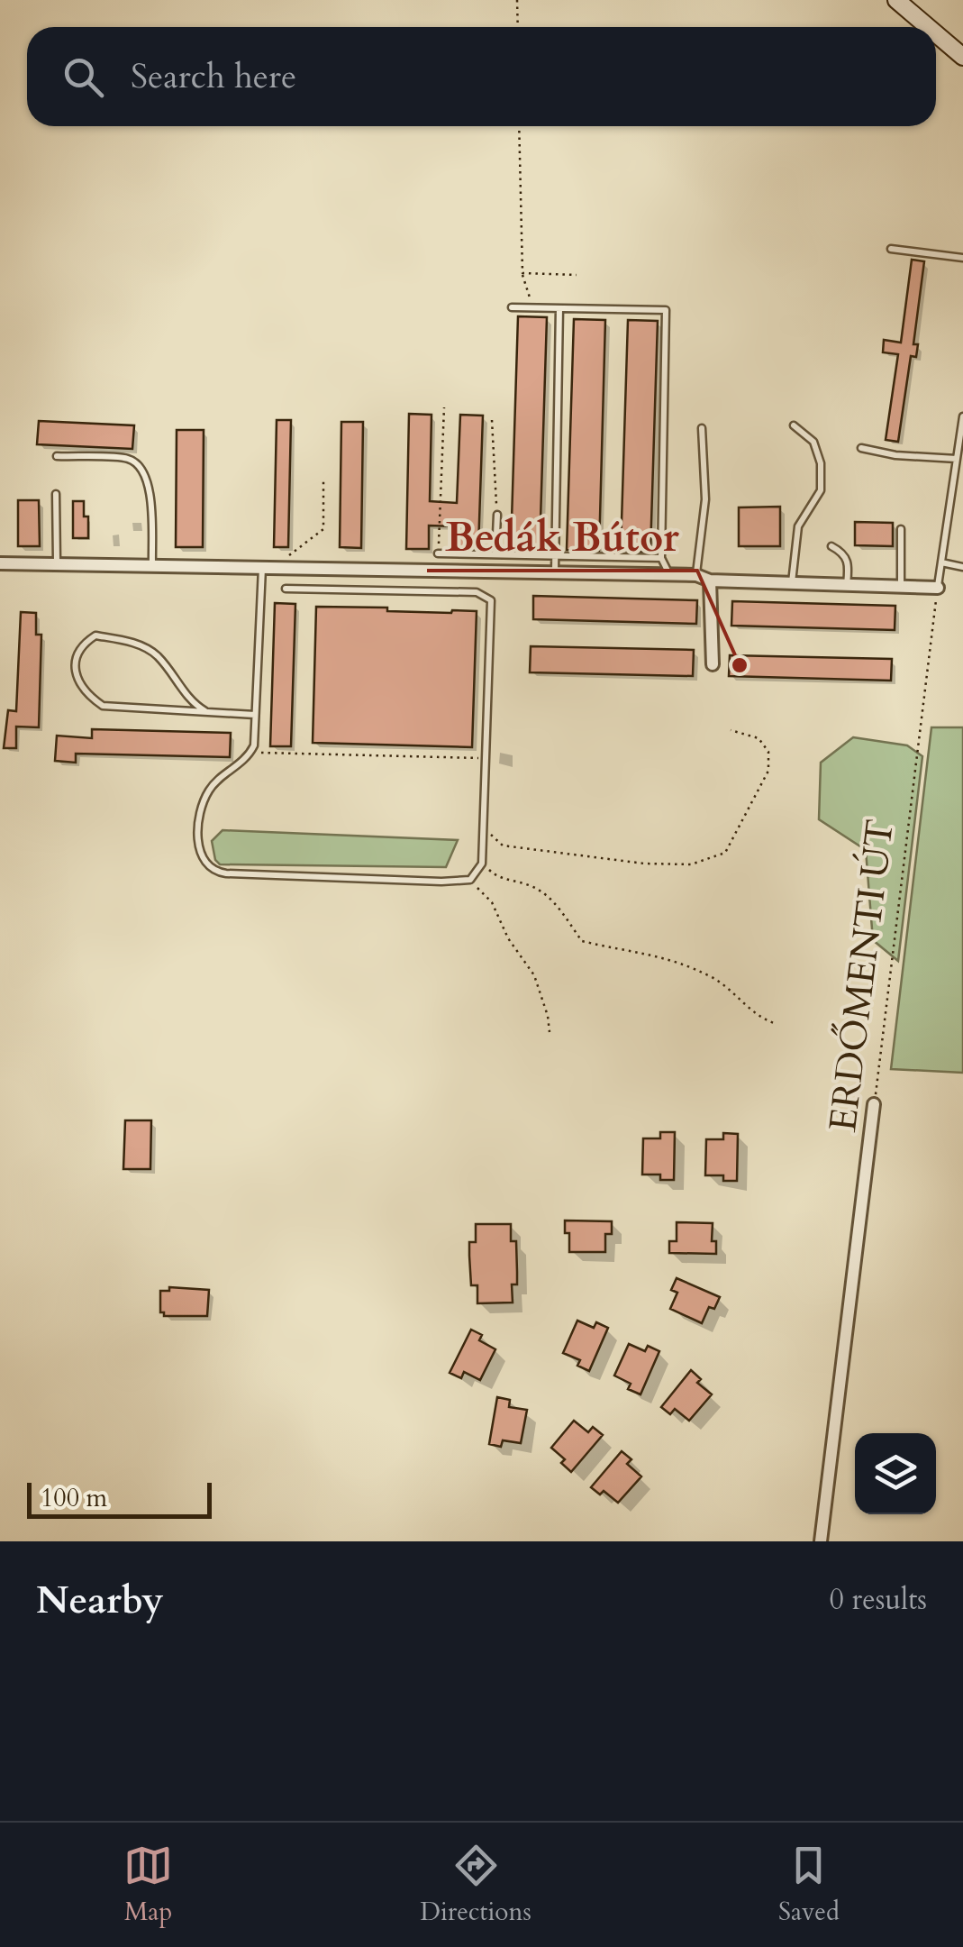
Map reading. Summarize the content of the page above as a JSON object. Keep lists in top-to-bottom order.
{
  "streets": {
    "street": ["ERDŐMENTI ÚT"]
  },
  "places": ["Bedák Bútor"],
  "scale_bar": "100 m",
  "page": {
    "search": "Search here",
    "scale": "100 m",
    "heading": ["Nearby", "0 results"],
    "nav": ["Map", "Directions", "Saved"]
  }
}
